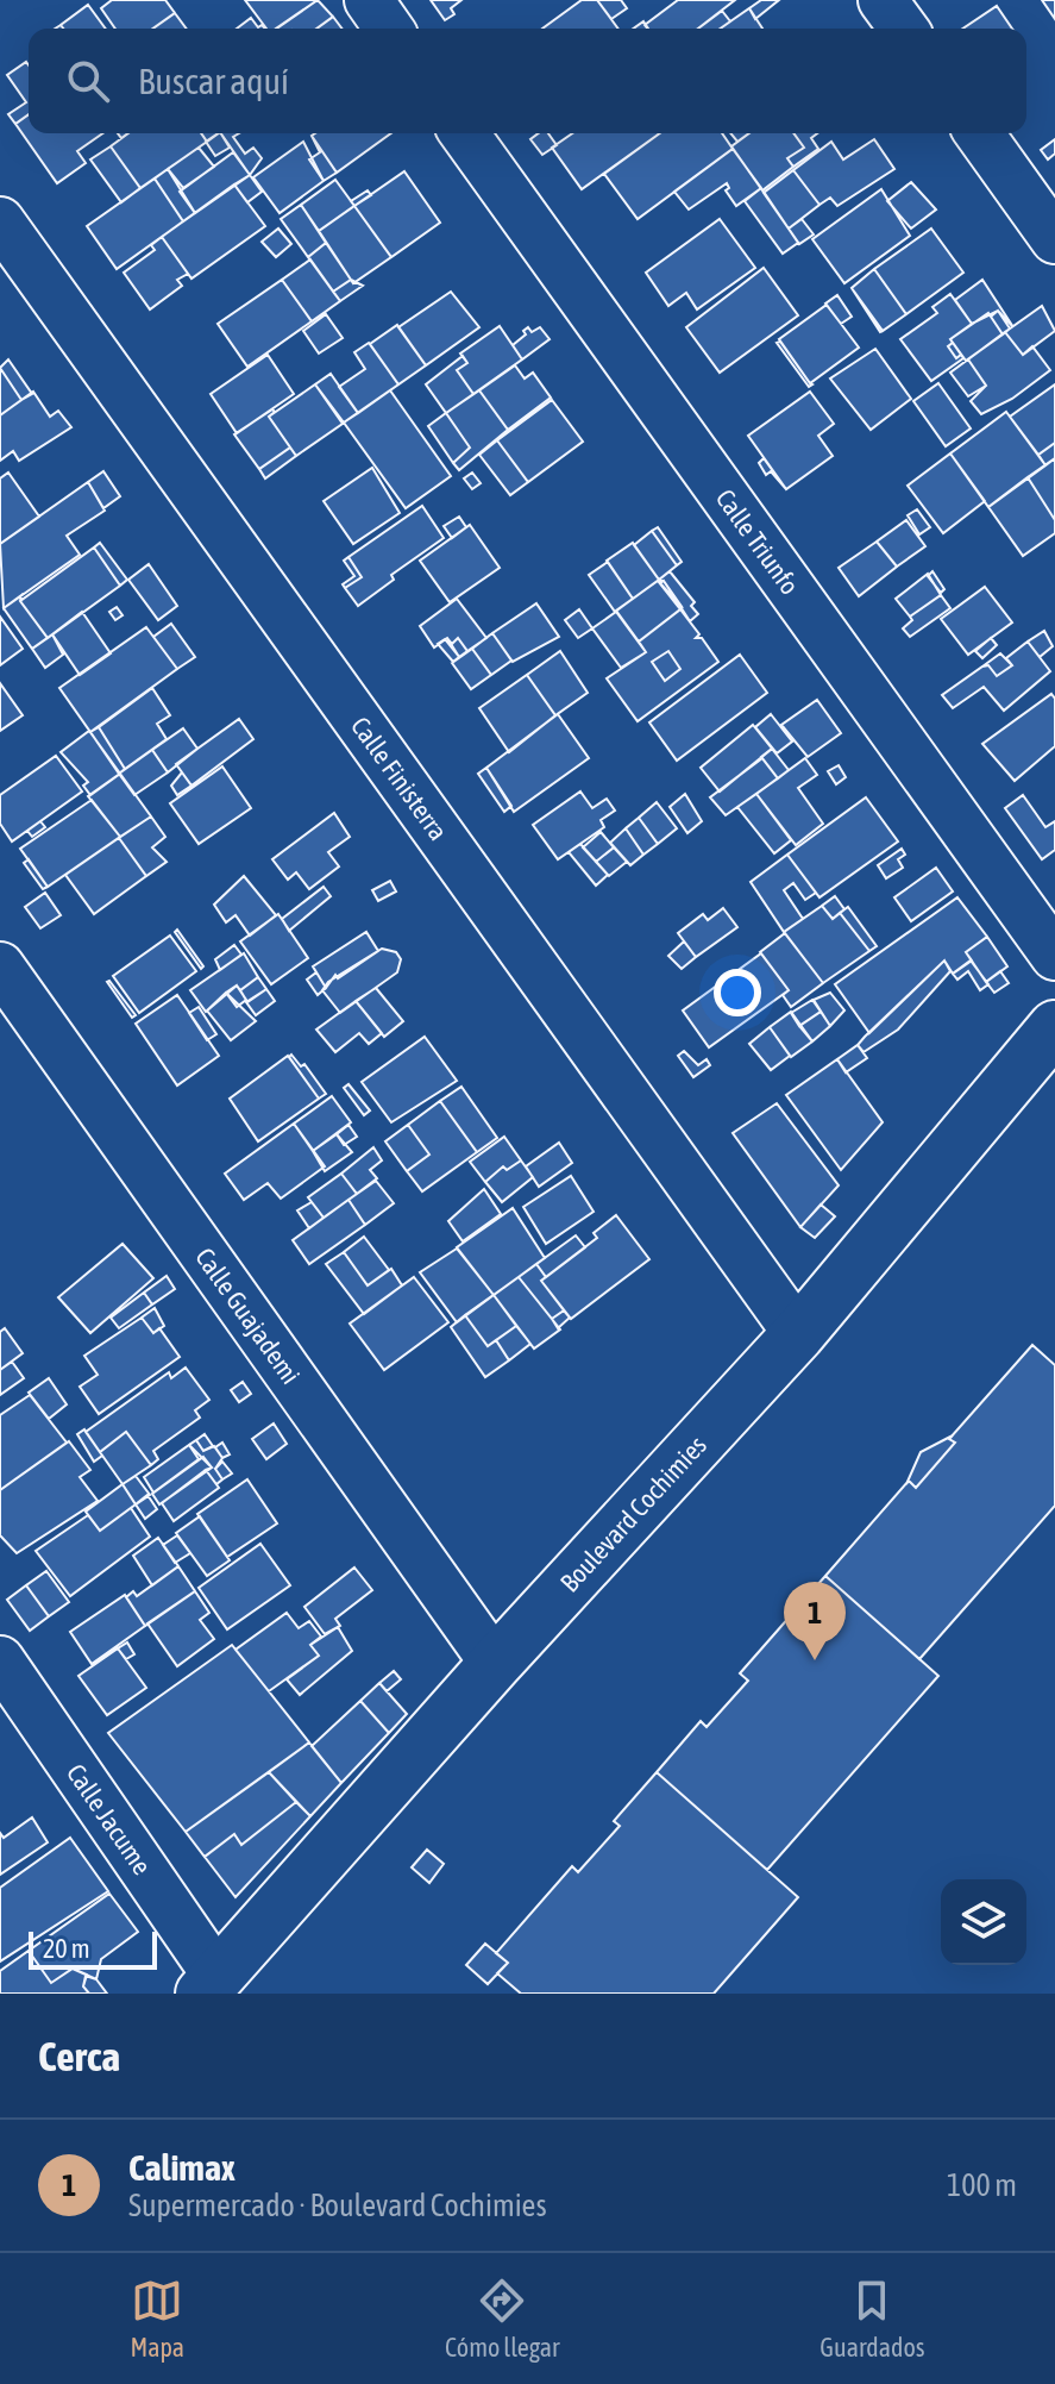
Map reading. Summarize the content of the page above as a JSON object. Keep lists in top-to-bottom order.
{
  "streets": {
    "main road": ["Boulevard Cochimies"],
    "street": [
      "Calle Triunfo",
      "Calle Finisterra",
      "Calle Guajademi",
      "Calle Jacume"
    ]
  },
  "crossings": [
    ["Calle Finisterra", "Boulevard Cochimies"],
    ["Calle Guajademi", "Boulevard Cochimies"],
    ["Boulevard Cochimies", "Calle Jacume"]
  ],
  "scale_bar": "20 m",
  "page": {
    "search": "Buscar aquí",
    "pins": "1",
    "scale": "20 m",
    "heading": "Cerca",
    "list": [
      {
        "mark": "1",
        "name": "Calimax",
        "note": "Supermercado · Boulevard Cochimies",
        "value": "100 m"
      }
    ],
    "nav": ["Mapa", "Cómo llegar", "Guardados"]
  }
}
